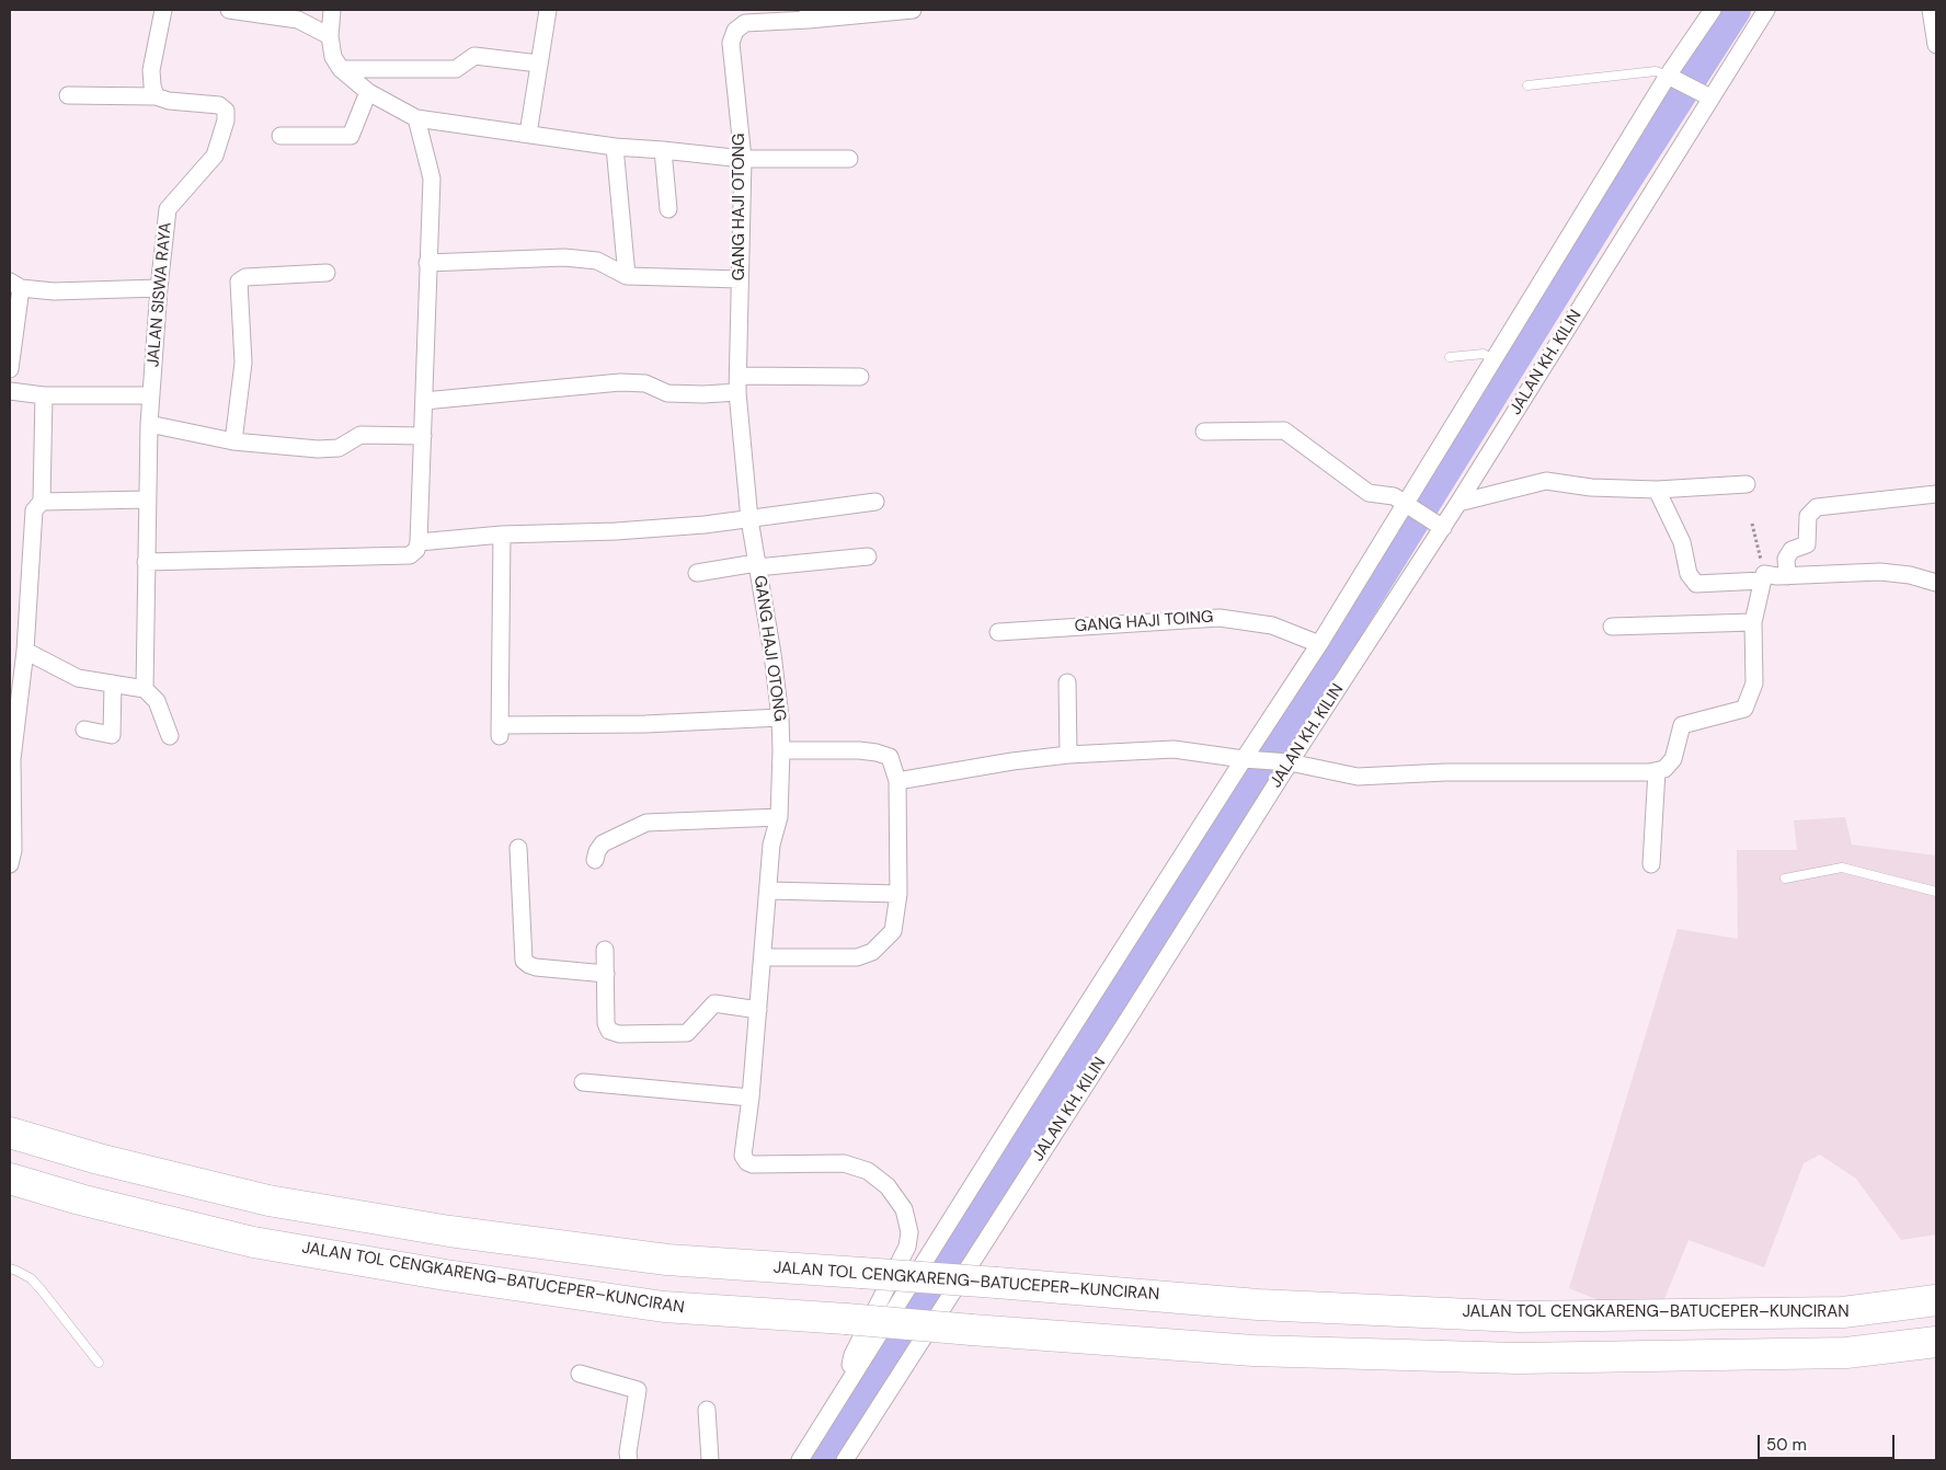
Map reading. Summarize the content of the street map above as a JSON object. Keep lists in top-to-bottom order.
{
  "streets": {
    "highway": ["JALAN TOL CENGKARENG–BATUCEPER–KUNCIRAN"],
    "street": [
      "GANG HAJI OTONG",
      "JALAN SISWA RAYA",
      "JALAN KH. KILIN",
      "GANG HAJI TOING"
    ]
  },
  "crossings": [
    ["GANG HAJI OTONG", "JALAN KH. KILIN"],
    ["JALAN KH. KILIN", "GANG HAJI TOING"]
  ],
  "scale_bar": "50 m"
}
